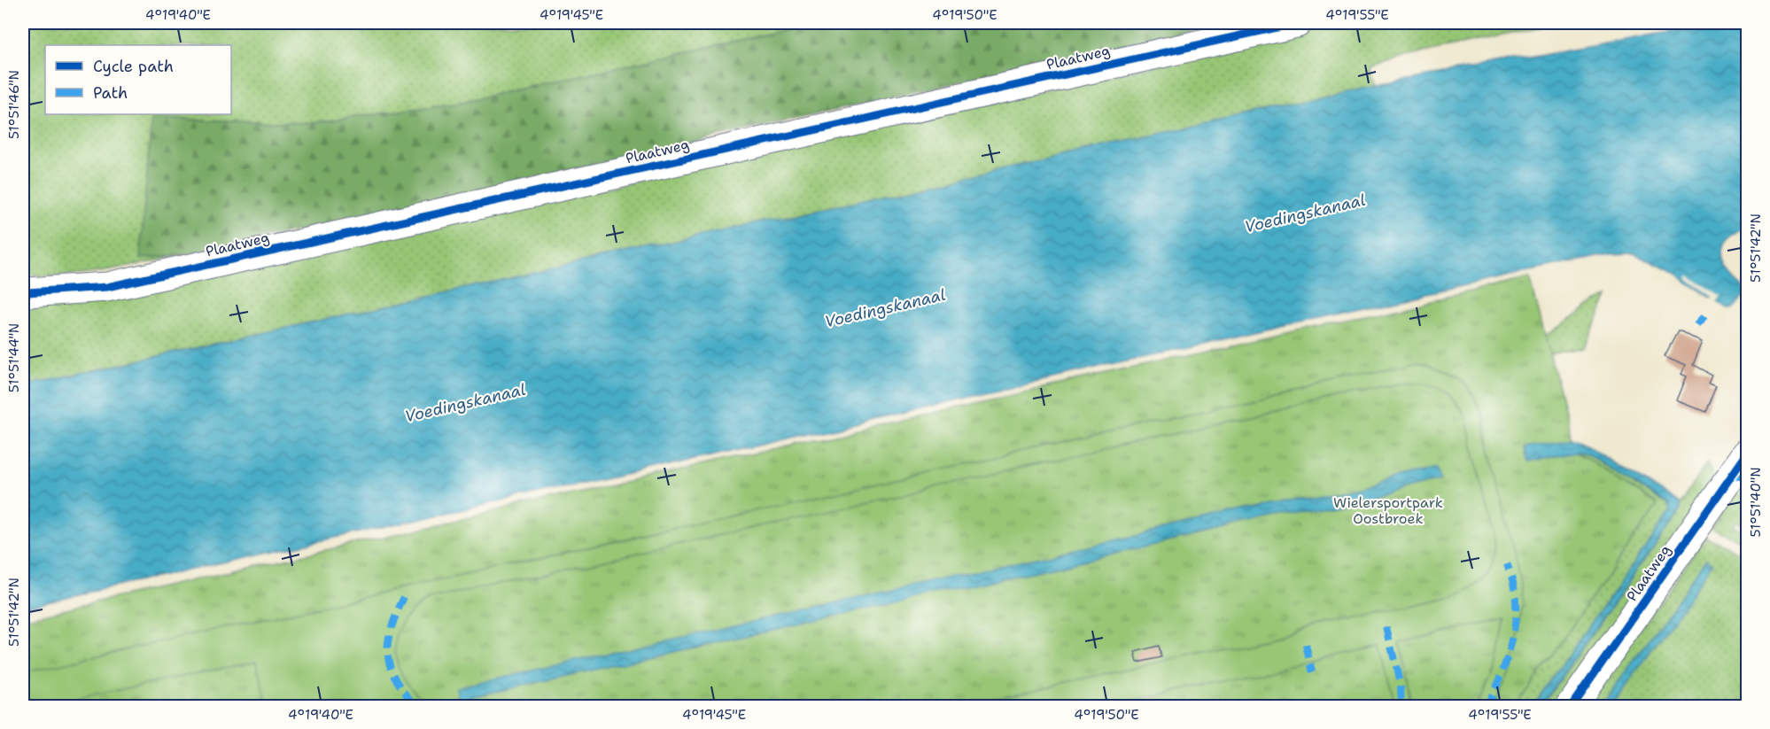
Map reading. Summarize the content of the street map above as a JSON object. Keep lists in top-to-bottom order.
{
  "streets": {
    "street": ["Plaatweg"]
  },
  "water": ["Voedingskanaal"],
  "parks": ["Wielersportpark Oostbroek"],
  "legend": ["Cycle path", "Path"],
  "coordinates": [
    "4°19'40\"E",
    "4°19'45\"E",
    "4°19'50\"E",
    "4°19'55\"E",
    "51°51'46\"N",
    "51°51'42\"N",
    "51°51'44\"N",
    "51°51'40\"N"
  ]
}
